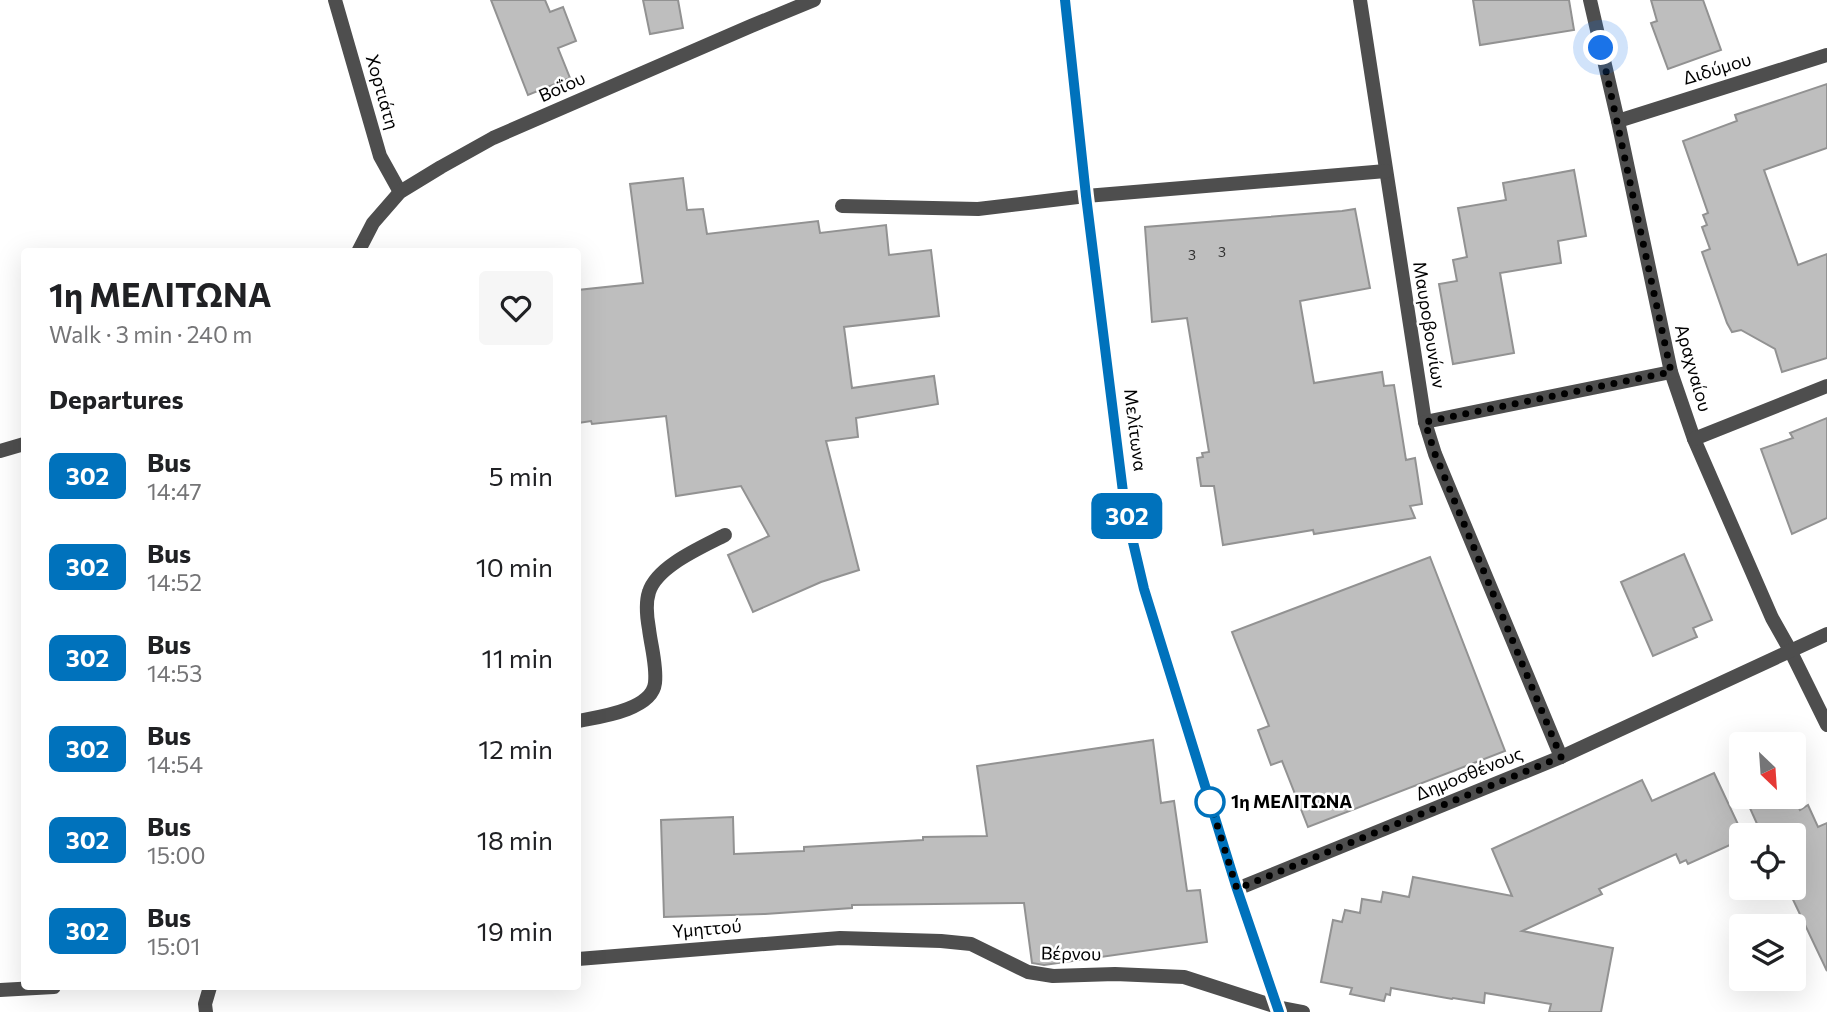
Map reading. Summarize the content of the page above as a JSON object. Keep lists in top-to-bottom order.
{
  "streets": {
    "street": [
      "Διδύμου",
      "Βοΐου",
      "Χορτιάτη",
      "Μαυροβουνίων",
      "Αραχναίου",
      "Μελίτωνα",
      "Δημοσθένους",
      "Υμηττού",
      "Βέρνου"
    ]
  },
  "crossings": [
    ["Διδύμου", "Αραχναίου"],
    ["Βοΐου", "Χορτιάτη"],
    ["Μαυροβουνίων", "Δημοσθένους"],
    ["Αραχναίου", "Δημοσθένους"],
    ["Μελίτωνα", "Δημοσθένους"],
    ["Μελίτωνα", "Βέρνου"],
    ["Υμηττού", "Βέρνου"]
  ],
  "places": ["1η ΜΕΛΙΤΩΝΑ"],
  "lines": ["bus line 302"],
  "house_numbers": ["3", "3"],
  "north": "bottom right",
  "page": {
    "on_map": "302",
    "heading": [
      ["1η ΜΕΛΙΤΩΝΑ", "Walk · 3 min · 240 m"],
      "Departures"
    ],
    "list": [
      {
        "mark": "302",
        "name": "Bus",
        "note": "14:47",
        "value": "5 min"
      },
      {
        "mark": "302",
        "name": "Bus",
        "note": "14:52",
        "value": "10 min"
      },
      {
        "mark": "302",
        "name": "Bus",
        "note": "14:53",
        "value": "11 min"
      },
      {
        "mark": "302",
        "name": "Bus",
        "note": "14:54",
        "value": "12 min"
      },
      {
        "mark": "302",
        "name": "Bus",
        "note": "15:00",
        "value": "18 min"
      },
      {
        "mark": "302",
        "name": "Bus",
        "note": "15:01",
        "value": "19 min"
      }
    ]
  }
}
